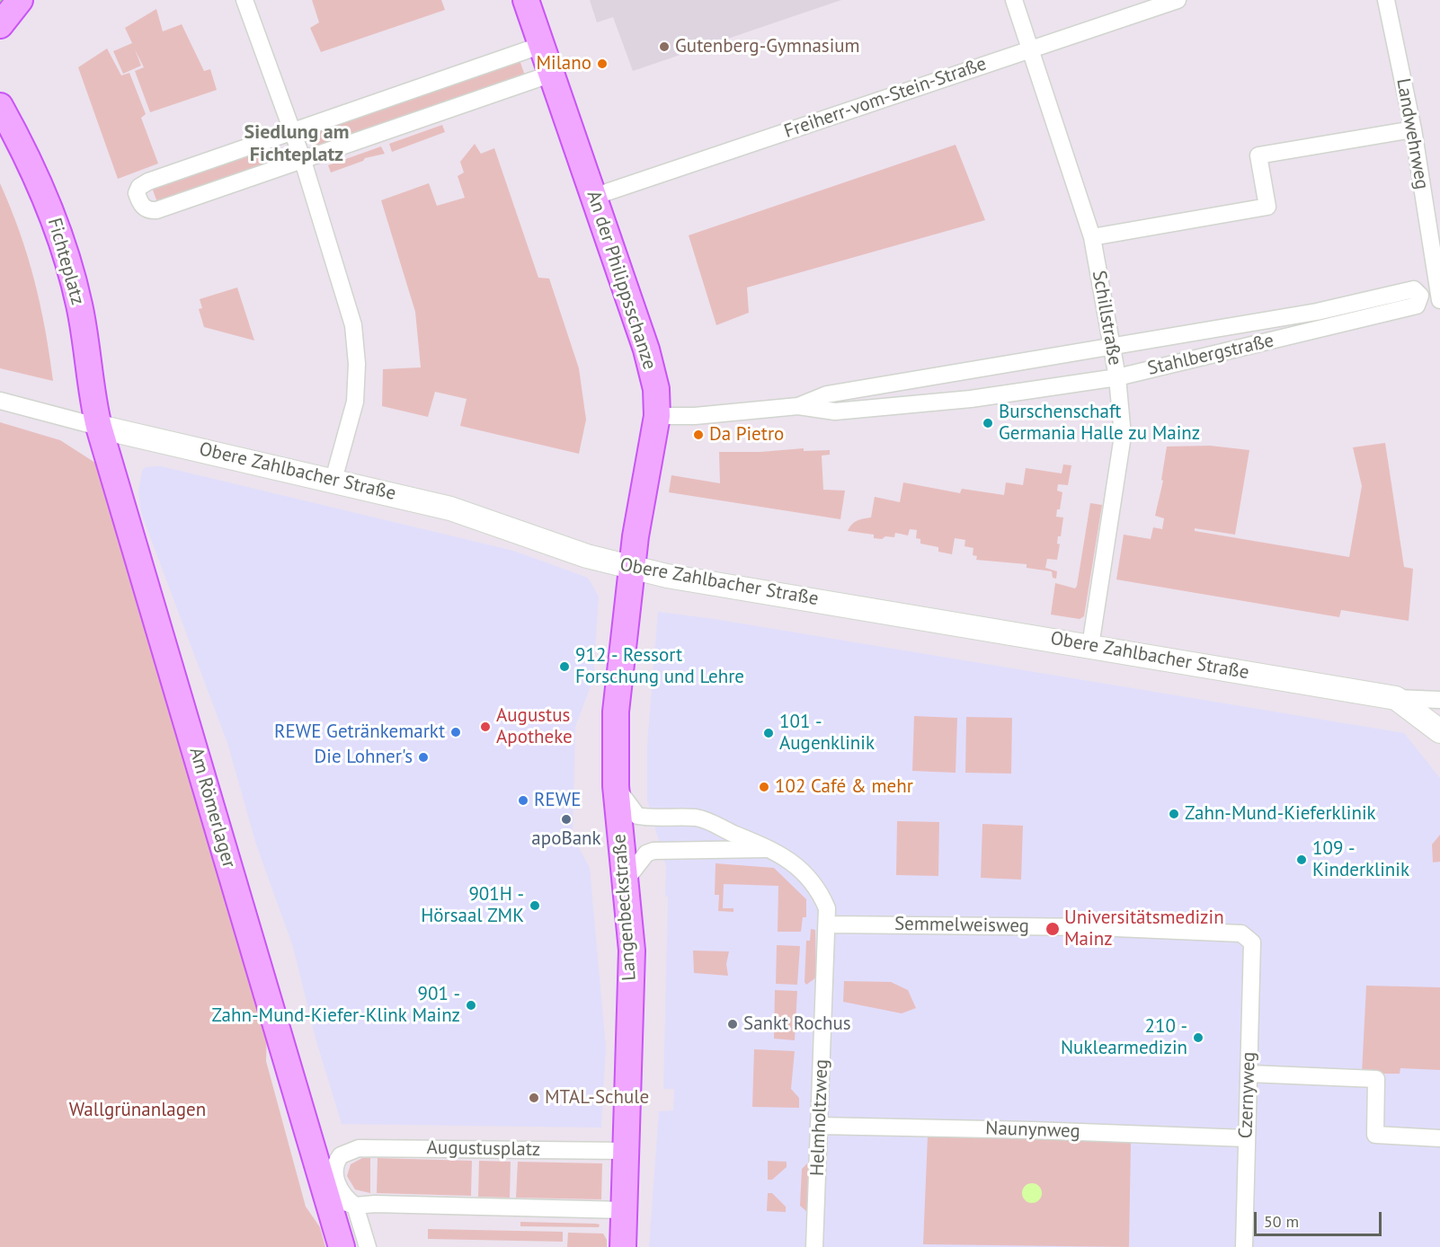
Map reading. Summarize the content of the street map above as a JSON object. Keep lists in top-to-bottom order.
{
  "streets": {
    "main road": [
      "Fichteplatz",
      "An der Philippsschanze",
      "Am Römerlager",
      "Langenbeckstraße"
    ],
    "street": [
      "Freiherr-vom-Stein-Straße",
      "Landwehrweg",
      "Schillstraße",
      "Stahlbergstraße",
      "Obere Zahlbacher Straße",
      "Semmelweisweg",
      "Czernyweg",
      "Helmholtzweg",
      "Naunynweg",
      "Augustusplatz"
    ]
  },
  "crossings": [
    ["Freiherr-vom-Stein-Straße", "An der Philippsschanze"],
    ["Freiherr-vom-Stein-Straße", "Schillstraße"],
    ["Landwehrweg", "Stahlbergstraße"],
    ["Fichteplatz", "Obere Zahlbacher Straße"],
    ["Fichteplatz", "Am Römerlager"],
    ["An der Philippsschanze", "Stahlbergstraße"],
    ["An der Philippsschanze", "Obere Zahlbacher Straße"],
    ["An der Philippsschanze", "Langenbeckstraße"],
    ["Schillstraße", "Stahlbergstraße"],
    ["Schillstraße", "Obere Zahlbacher Straße"],
    ["Obere Zahlbacher Straße", "Am Römerlager"],
    ["Obere Zahlbacher Straße", "Langenbeckstraße"],
    ["Langenbeckstraße", "Helmholtzweg"],
    ["Langenbeckstraße", "Augustusplatz"],
    ["Semmelweisweg", "Czernyweg"],
    ["Semmelweisweg", "Helmholtzweg"],
    ["Czernyweg", "Naunynweg"],
    ["Helmholtzweg", "Naunynweg"]
  ],
  "districts": ["Siedlung am Fichteplatz"],
  "parks": ["Wallgrünanlagen"],
  "places": [
    "Gutenberg-Gymnasium",
    "Milano",
    "Burschenschaft Germania Halle zu Mainz",
    "Da Pietro",
    "912 - Ressort Forschung und Lehre",
    "Augustus Apotheke",
    "REWE Getränkemarkt",
    "101 - Augenklinik",
    "Die Lohner's",
    "102 Café & mehr",
    "REWE",
    "Zahn-Mund-Kieferklinik",
    "apoBank",
    "109 - Kinderklinik",
    "901H - Hörsaal ZMK",
    "Universitätsmedizin Mainz",
    "901 - Zahn-Mund-Kiefer-Klink Mainz",
    "Sankt Rochus",
    "210 - Nuklearmedizin",
    "MTAL-Schule"
  ],
  "scale_bar": "50 m"
}
